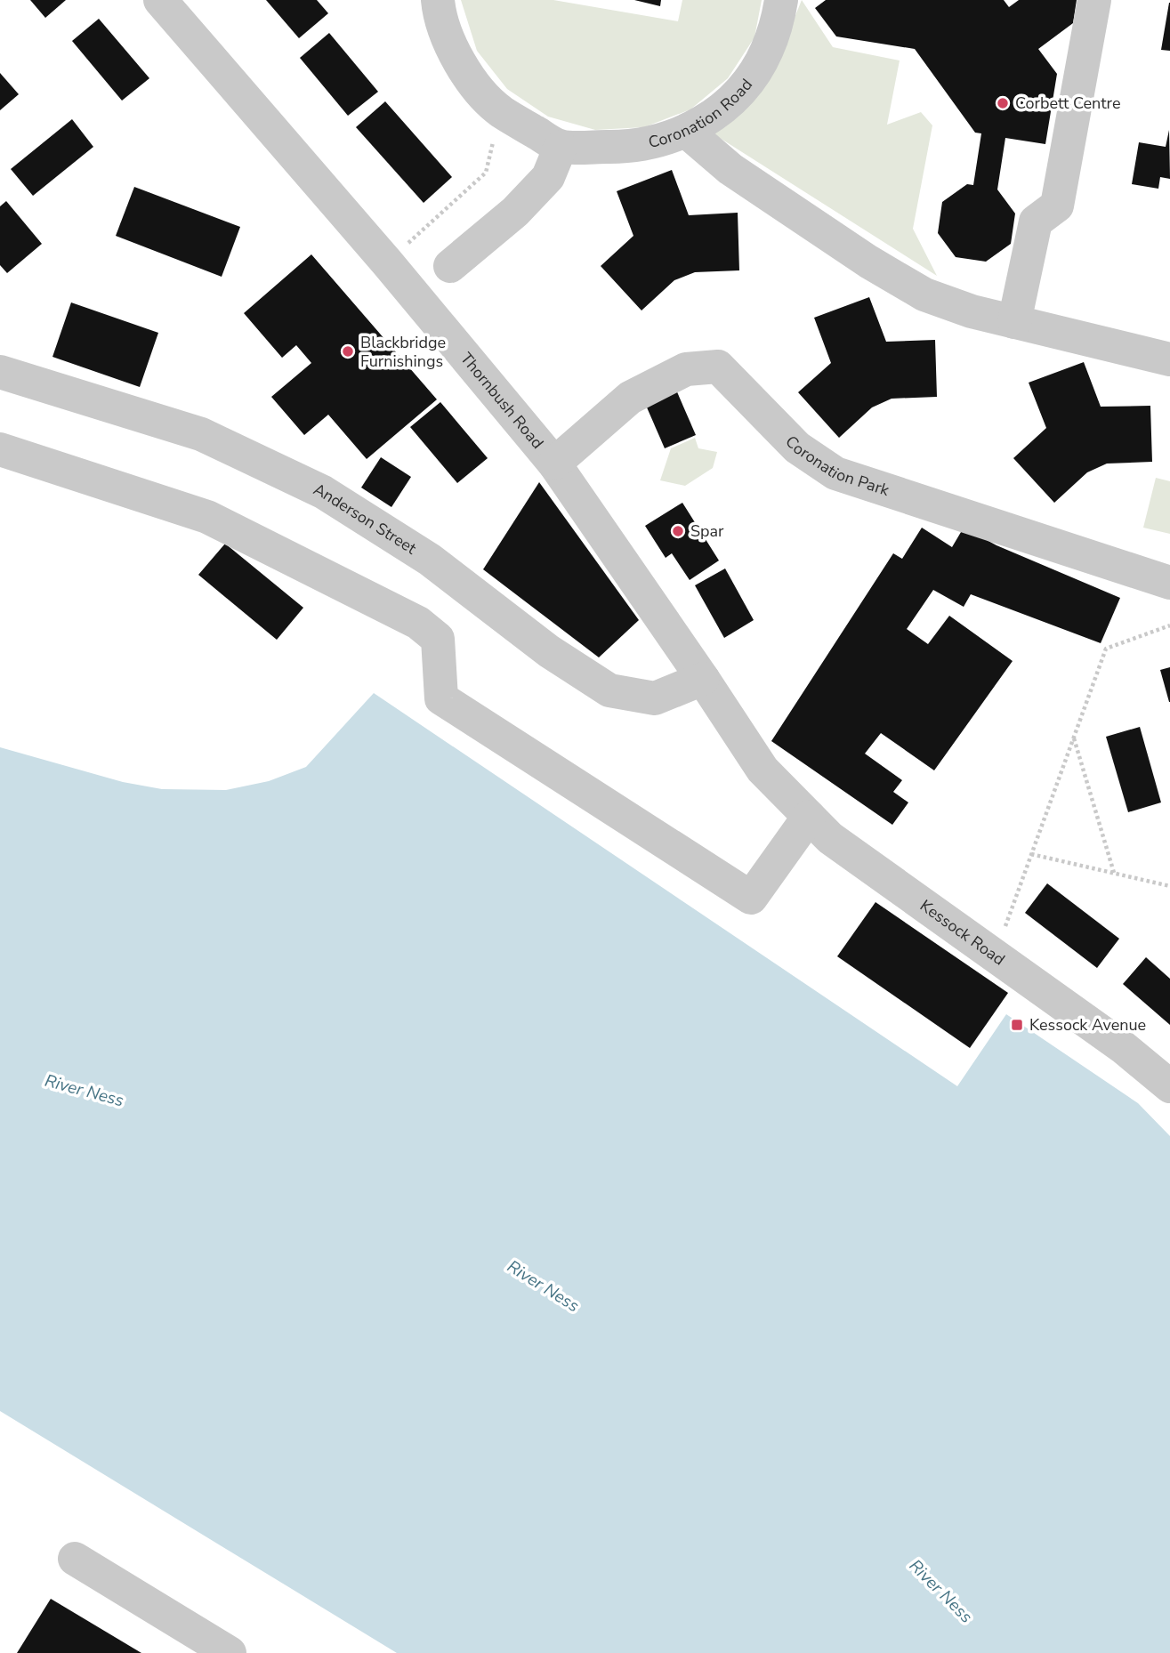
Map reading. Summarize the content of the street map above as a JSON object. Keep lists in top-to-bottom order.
{
  "streets": {
    "street": [
      "Coronation Road",
      "Thornbush Road",
      "Coronation Park",
      "Anderson Street",
      "Kessock Road"
    ]
  },
  "crossings": [
    ["Thornbush Road", "Coronation Park"],
    ["Thornbush Road", "Anderson Street"],
    ["Thornbush Road", "Kessock Road"]
  ],
  "water": ["River Ness"],
  "places": {
    "other": ["Corbett Centre", "Blackbridge Furnishings", "Spar"],
    "transit": ["Kessock Avenue"]
  }
}
